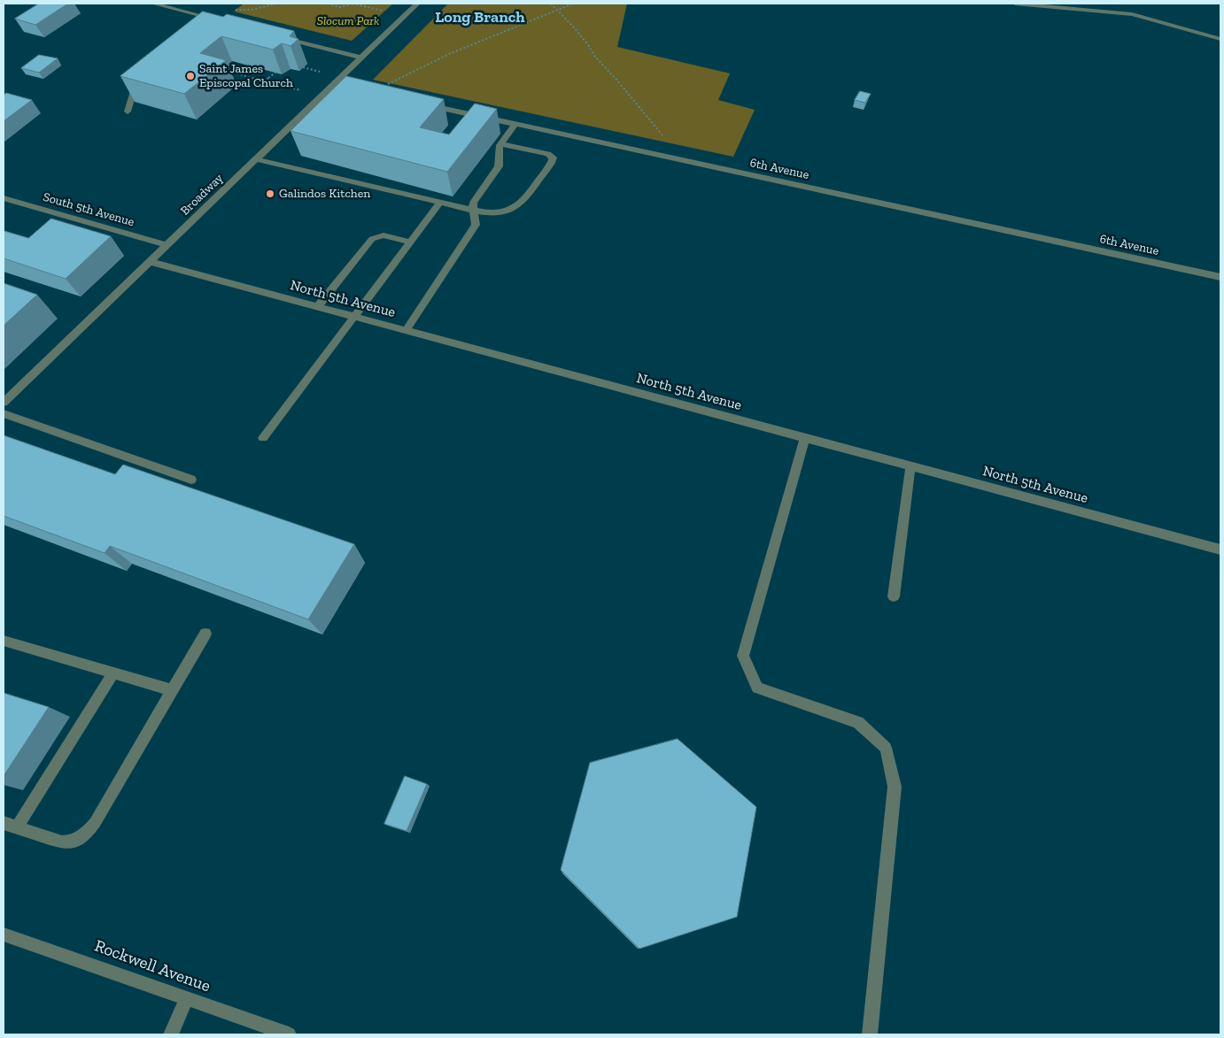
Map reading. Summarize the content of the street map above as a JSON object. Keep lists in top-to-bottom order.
{
  "streets": {
    "street": [
      "6th Avenue",
      "Broadway",
      "South 5th Avenue",
      "North 5th Avenue",
      "Rockwell Avenue"
    ]
  },
  "crossings": [
    ["Broadway", "South 5th Avenue"],
    ["Broadway", "North 5th Avenue"]
  ],
  "districts": ["Long Branch"],
  "parks": ["Slocum Park"],
  "places": ["Saint James Episcopal Church", "Galindos Kitchen"]
}
